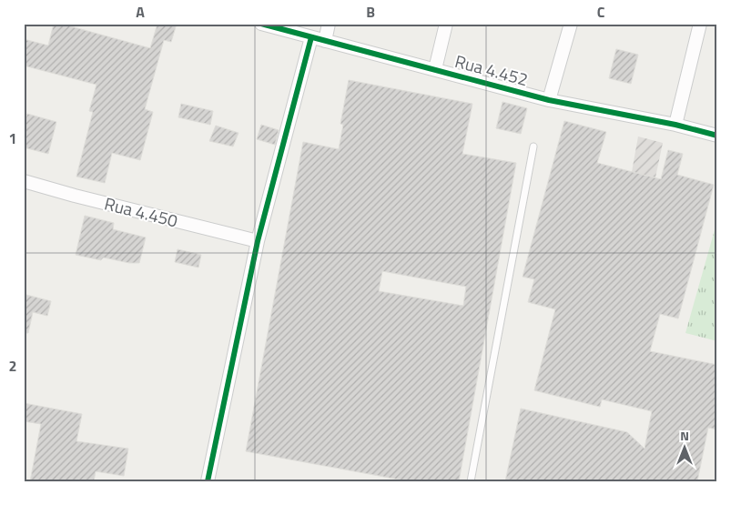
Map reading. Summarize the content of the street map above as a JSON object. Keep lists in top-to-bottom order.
{
  "streets": {
    "street": ["Rua 4.452", "Rua 4.450"]
  },
  "north": "top",
  "grid": {
    "columns": ["A", "B", "C"],
    "rows": ["1", "2"]
  }
}
